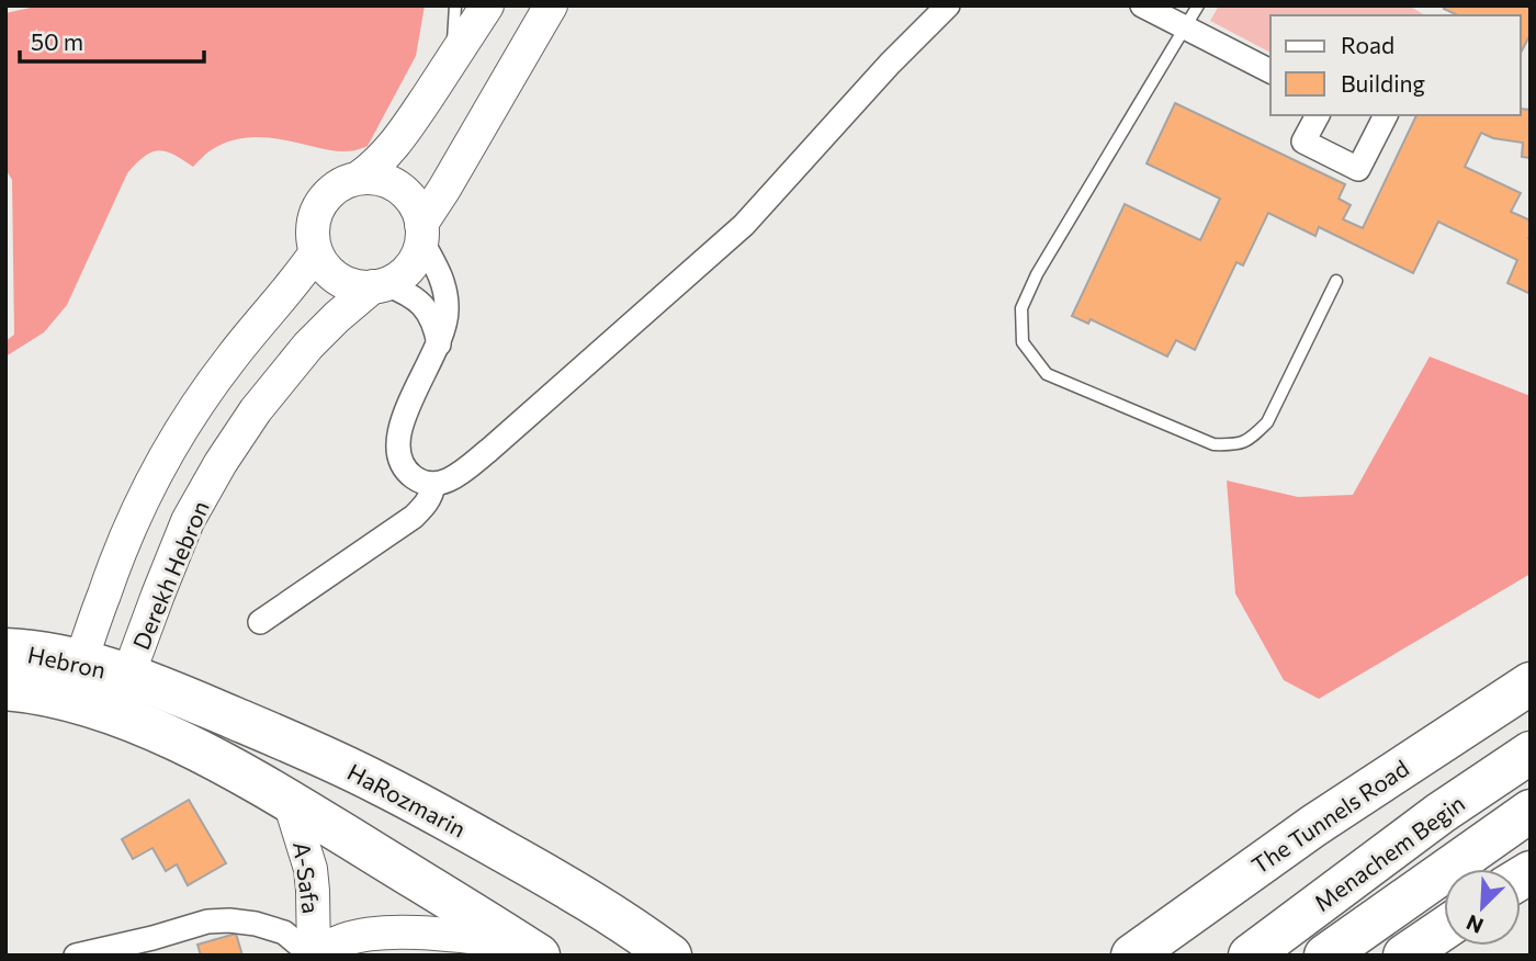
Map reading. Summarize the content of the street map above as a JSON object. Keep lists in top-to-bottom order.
{
  "streets": {
    "highway": [
      "Hebron",
      "HaRozmarin",
      "The Tunnels Road",
      "Menachem Begin"
    ],
    "main road": ["Derekh Hebron", "A-Safa"]
  },
  "crossings": [
    ["Derekh Hebron", "Hebron"],
    ["Derekh Hebron", "HaRozmarin"],
    ["Hebron", "HaRozmarin"]
  ],
  "legend": ["Road", "Building"],
  "scale_bar": "50 m",
  "north": "bottom left"
}
